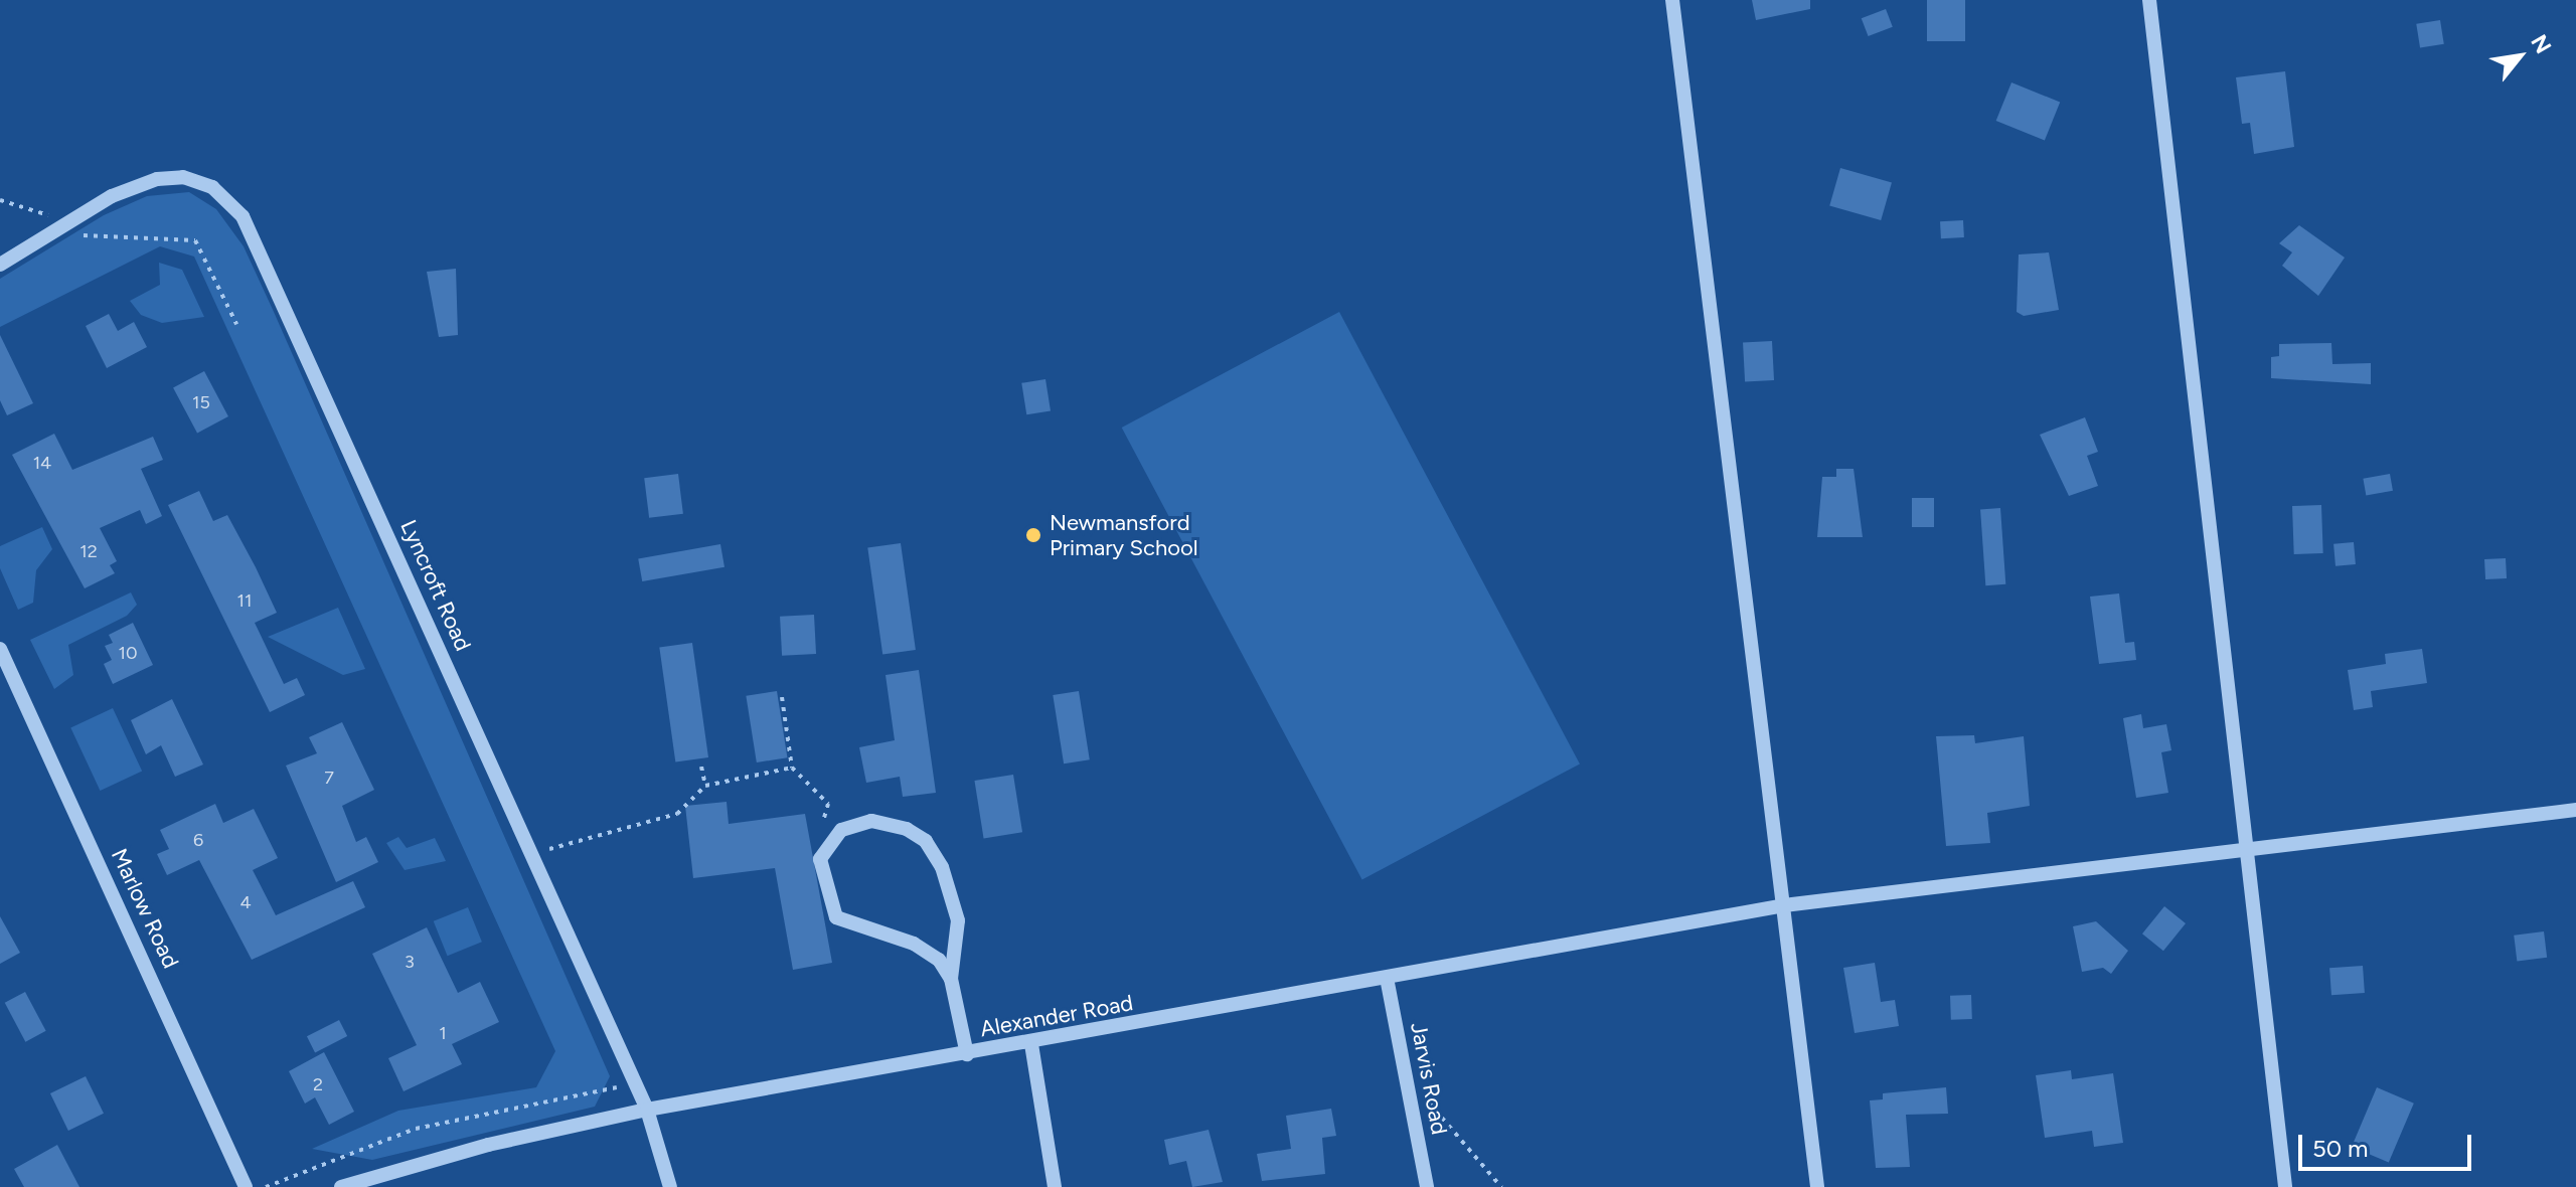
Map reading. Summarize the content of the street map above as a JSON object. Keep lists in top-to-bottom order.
{
  "streets": {
    "street": [
      "Lyncroft Road",
      "Marlow Road",
      "Alexander Road",
      "Jarvis Road"
    ]
  },
  "crossings": [
    ["Lyncroft Road", "Alexander Road"],
    ["Alexander Road", "Jarvis Road"]
  ],
  "places": ["Newmansford Primary School"],
  "house_numbers": [
    "15",
    "14",
    "12",
    "11",
    "10",
    "7",
    "6",
    "4",
    "3",
    "1",
    "2"
  ],
  "scale_bar": "50 m",
  "north": "top right"
}
